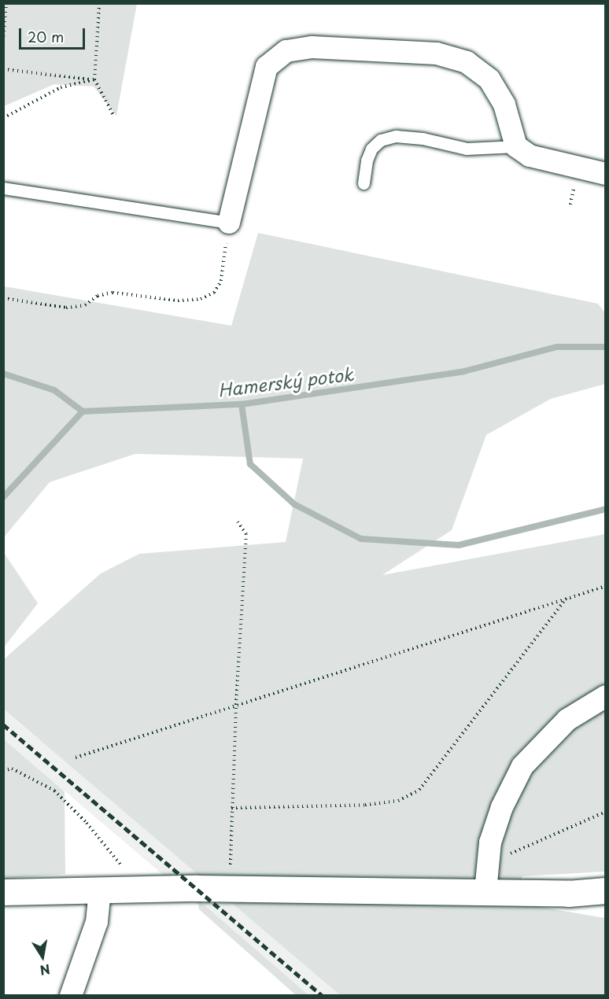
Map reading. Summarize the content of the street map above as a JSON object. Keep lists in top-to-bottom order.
{
  "water": ["Hamerský potok"],
  "scale_bar": "20 m",
  "north": "bottom"
}
